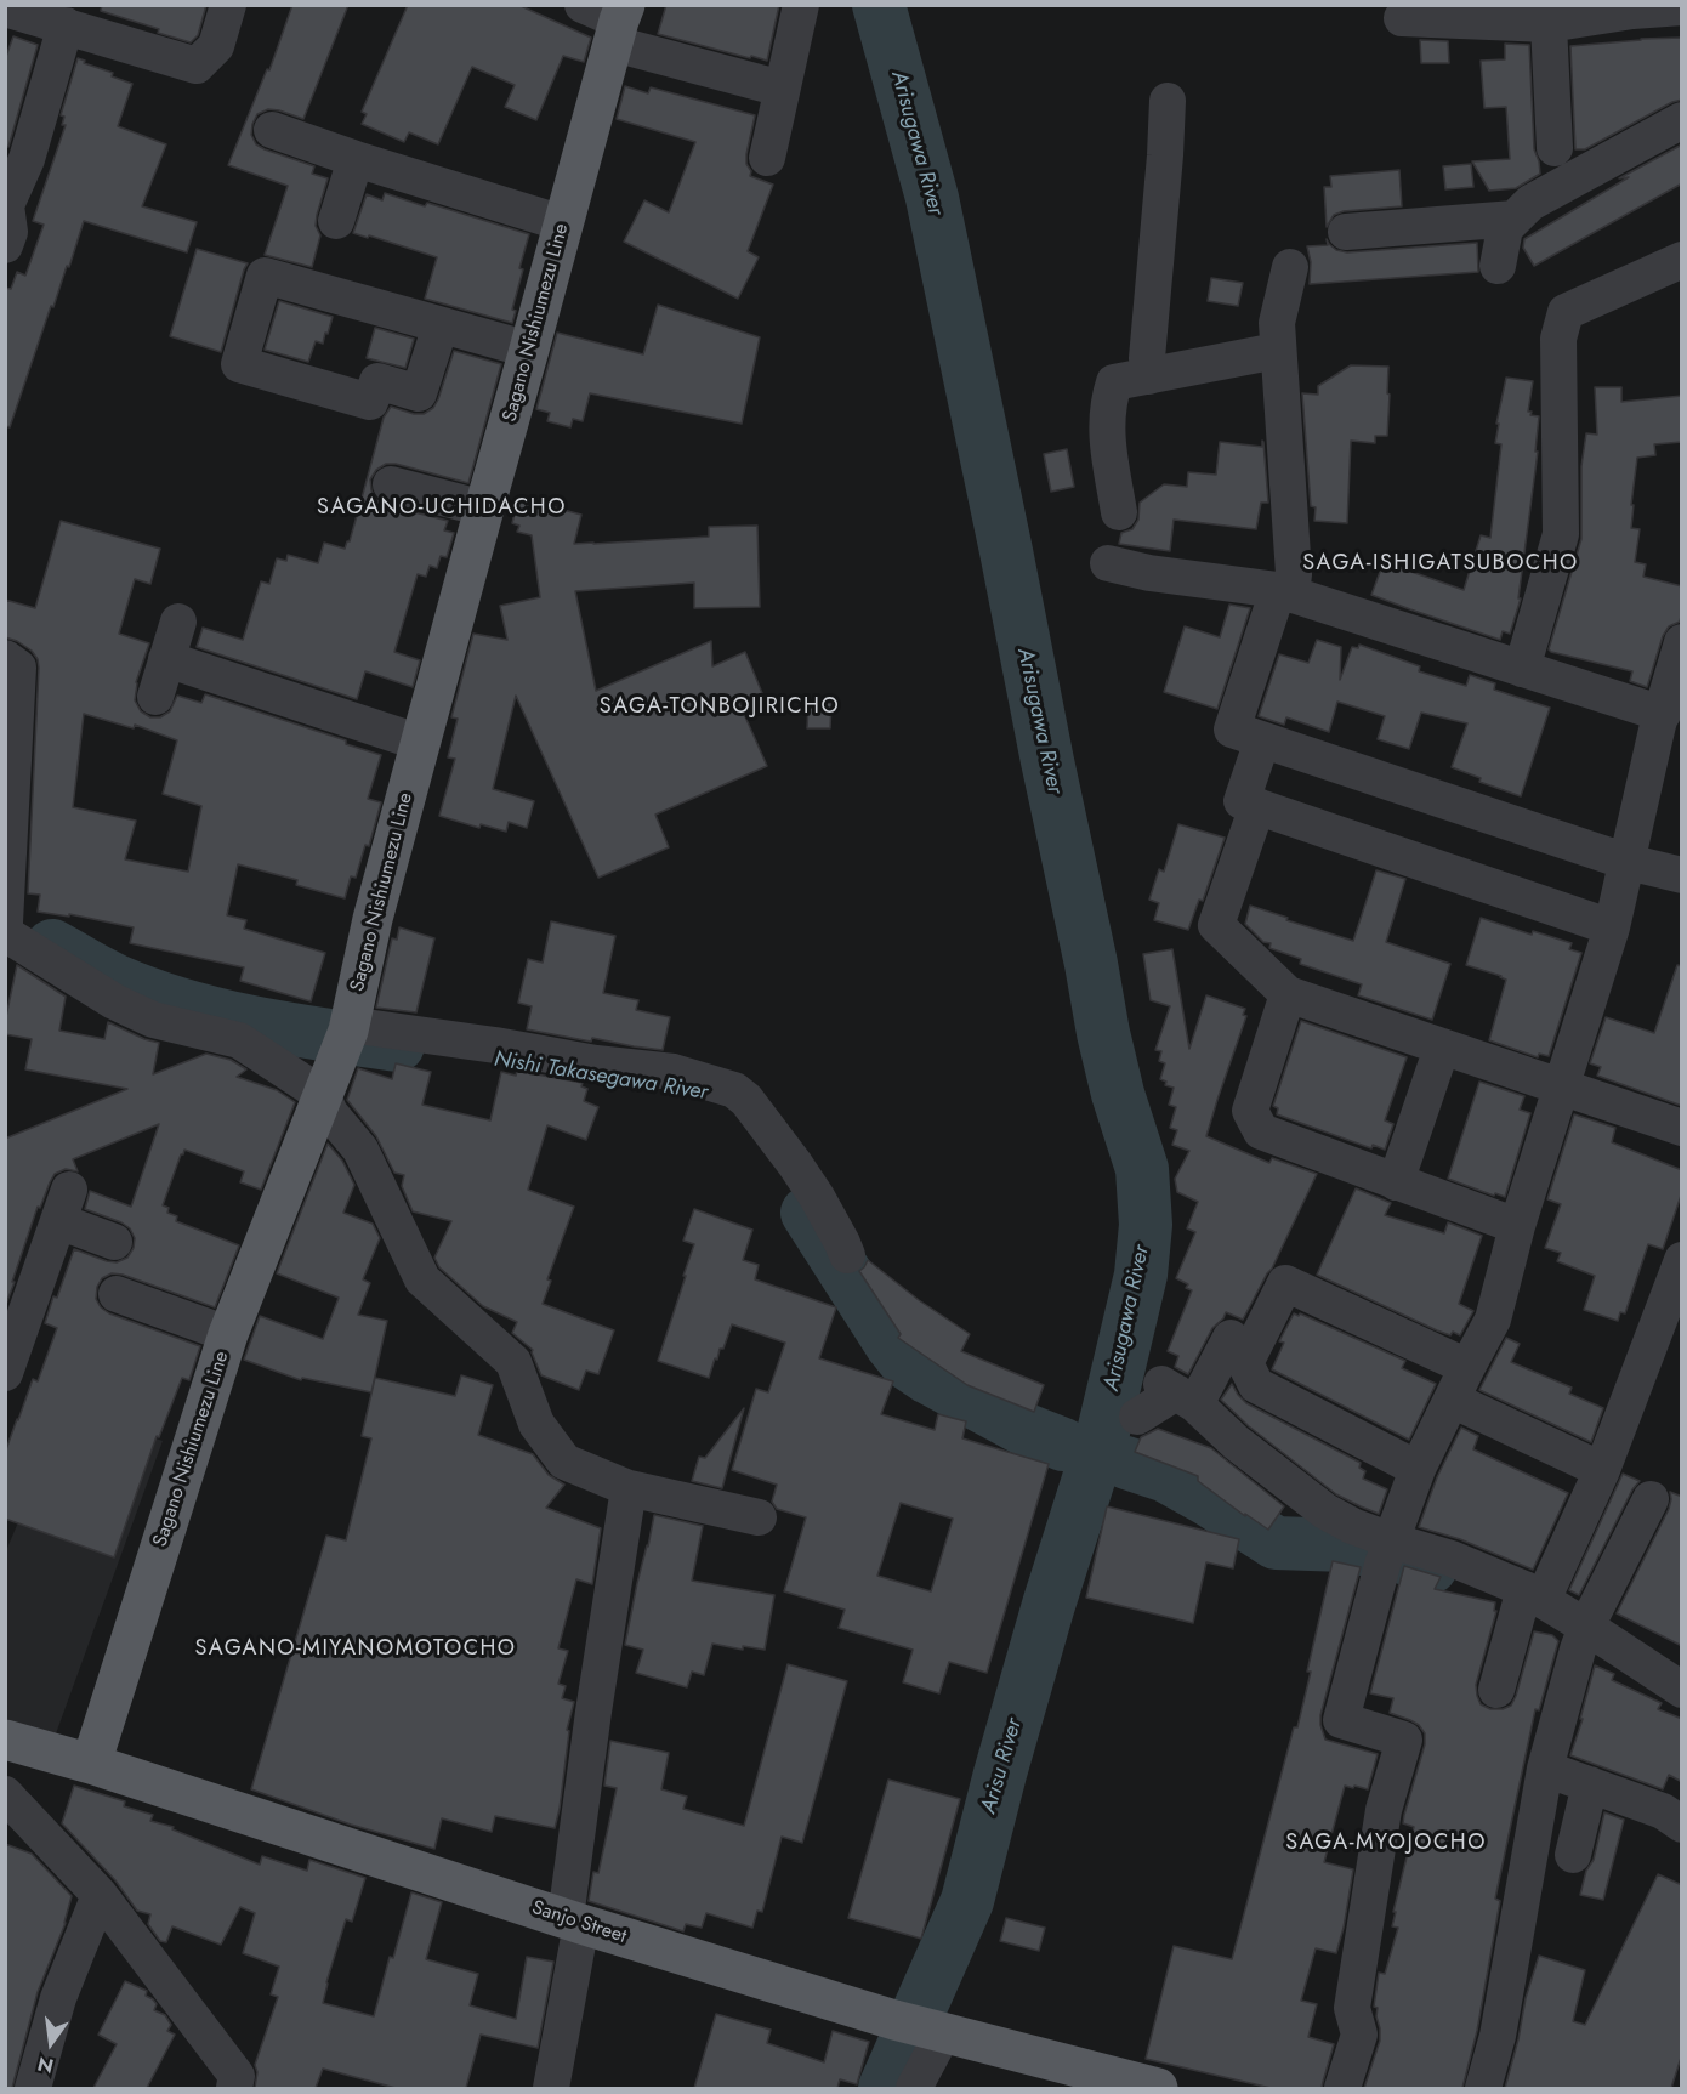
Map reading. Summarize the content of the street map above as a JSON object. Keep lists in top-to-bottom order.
{
  "streets": {
    "main road": ["Sagano Nishiumezu Line", "Sanjo Street"]
  },
  "crossings": [
    ["Sagano Nishiumezu Line", "Sanjo Street"]
  ],
  "districts": [
    "SAGANO-UCHIDACHO",
    "SAGA-ISHIGATSUBOCHO",
    "SAGA-TONBOJIRICHO",
    "SAGANO-MIYANOMOTOCHO",
    "SAGA-MYOJOCHO"
  ],
  "water": ["Arisugawa River", "Nishi Takasegawa River", "Arisu River"],
  "north": "bottom"
}
